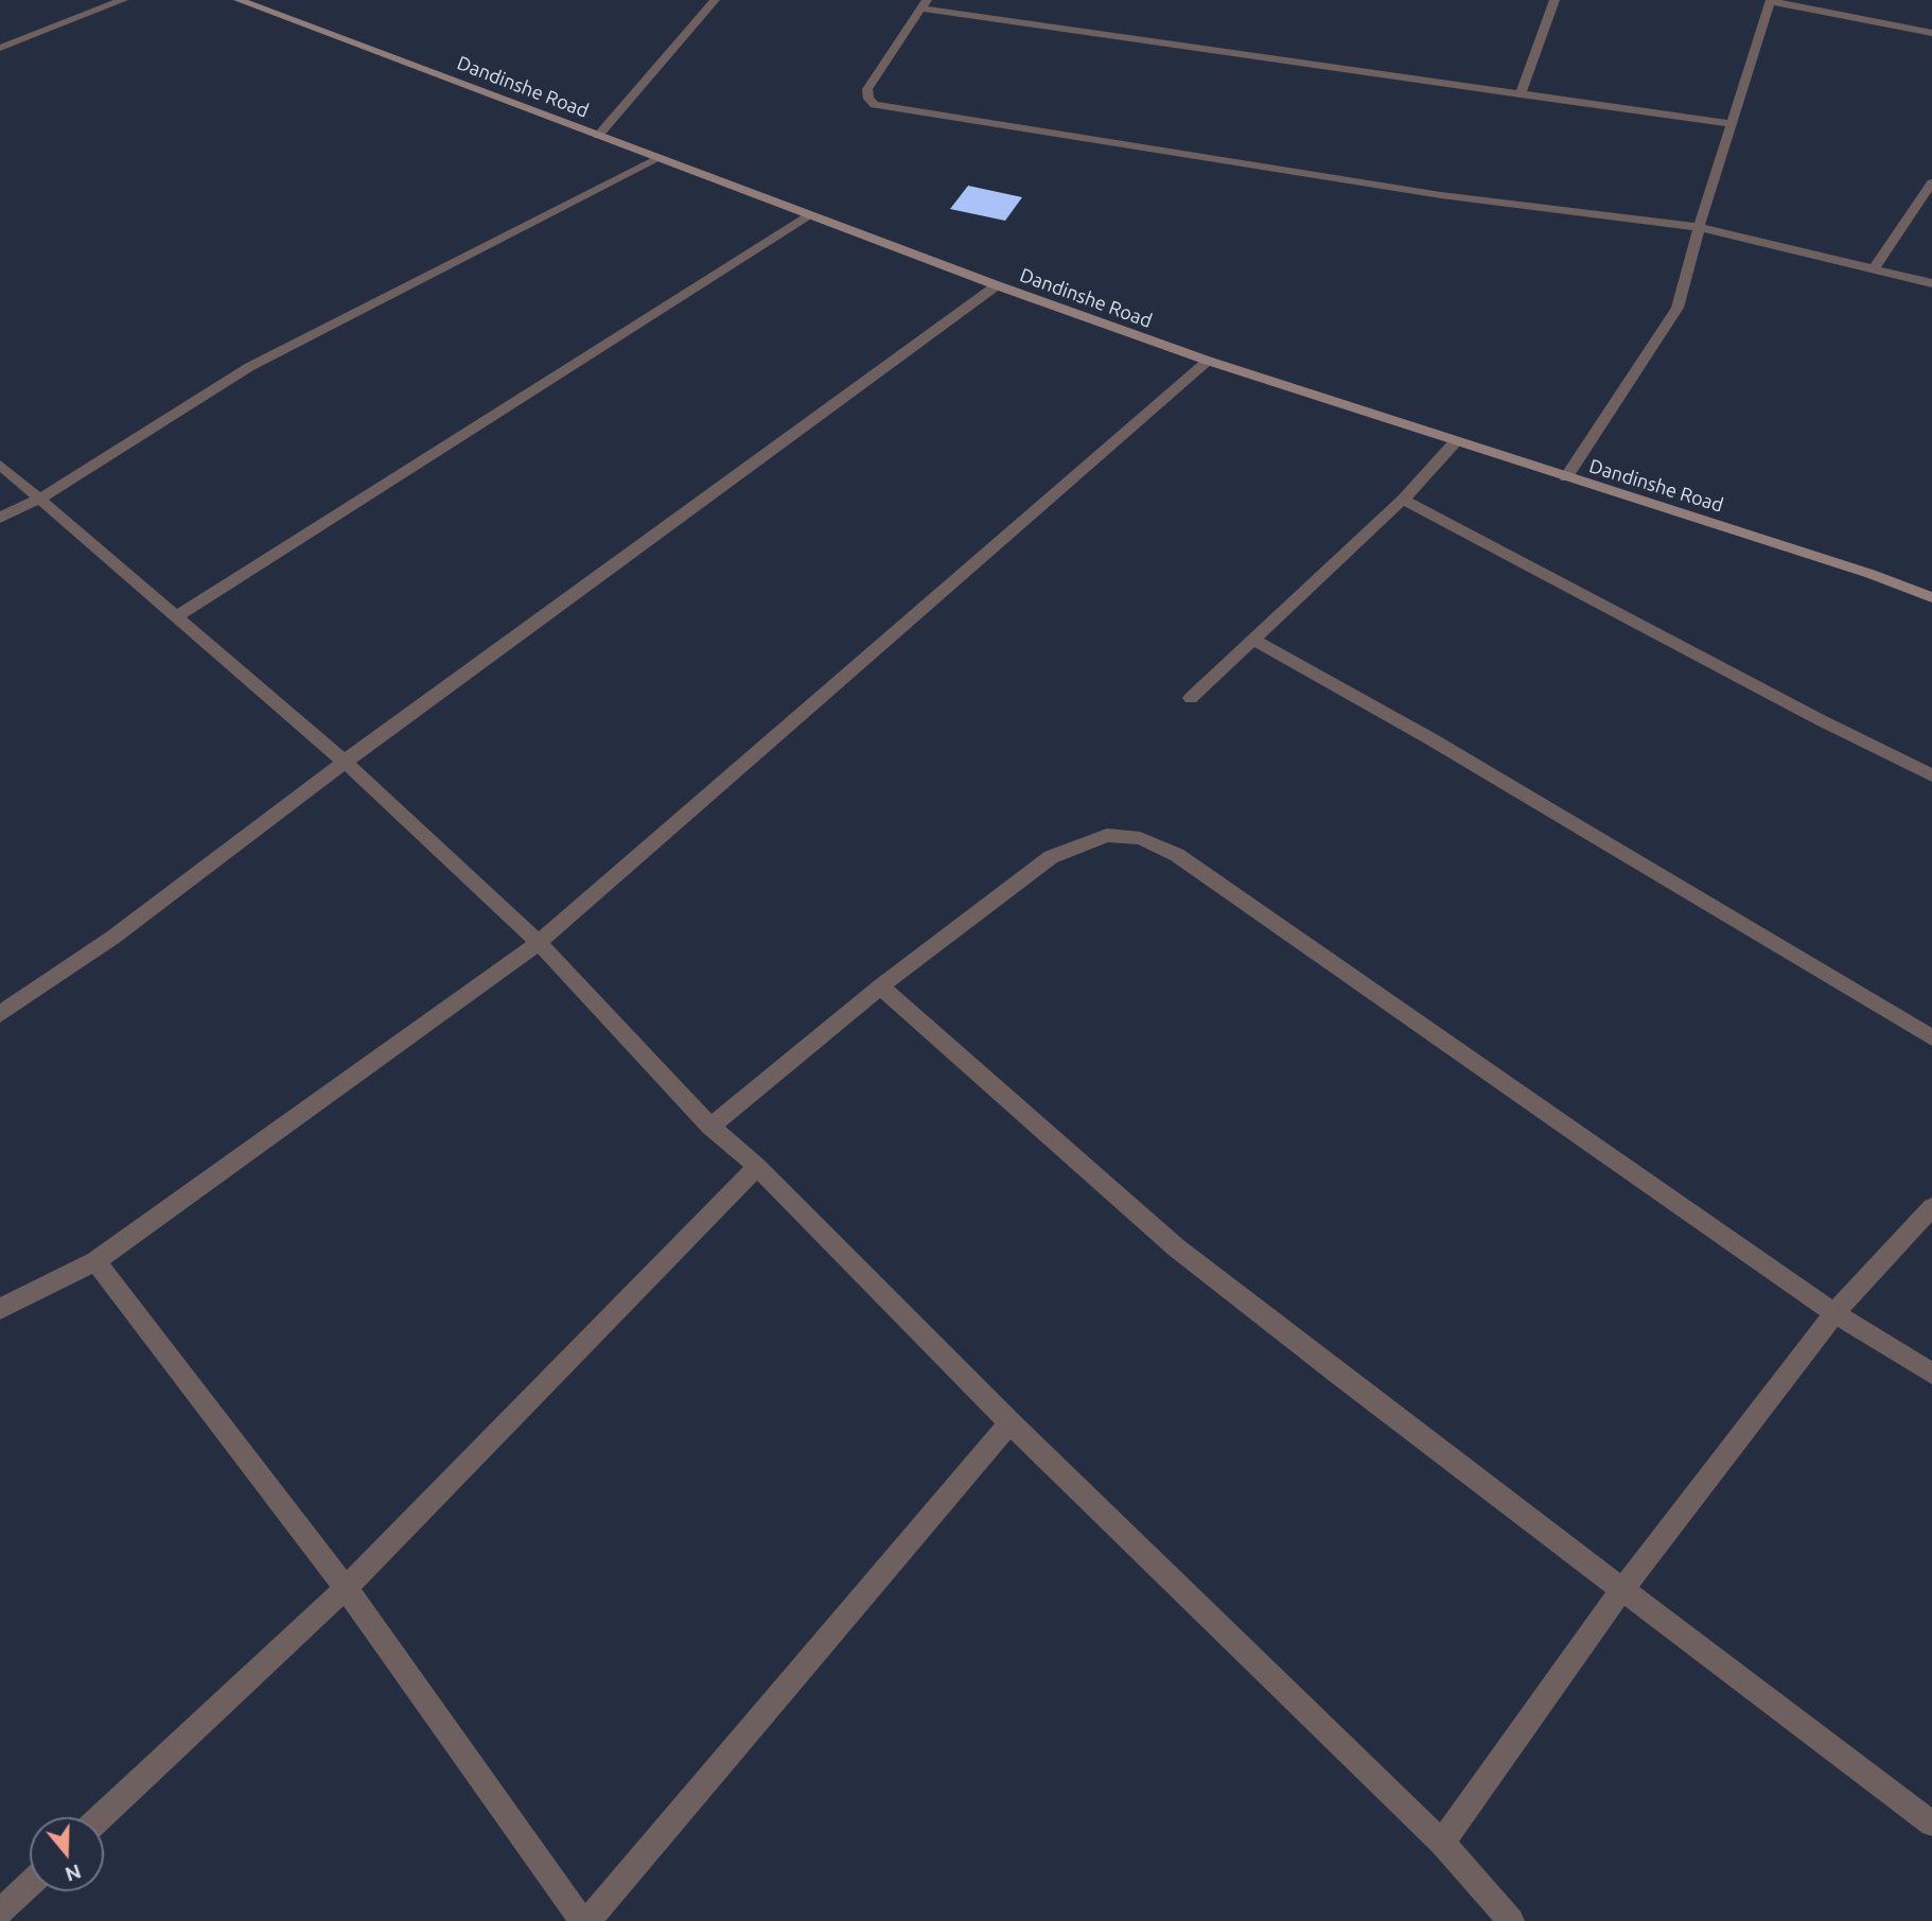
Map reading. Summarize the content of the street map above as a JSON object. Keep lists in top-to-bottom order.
{
  "streets": {
    "street": ["Dandinshe Road"]
  },
  "north": "bottom"
}
